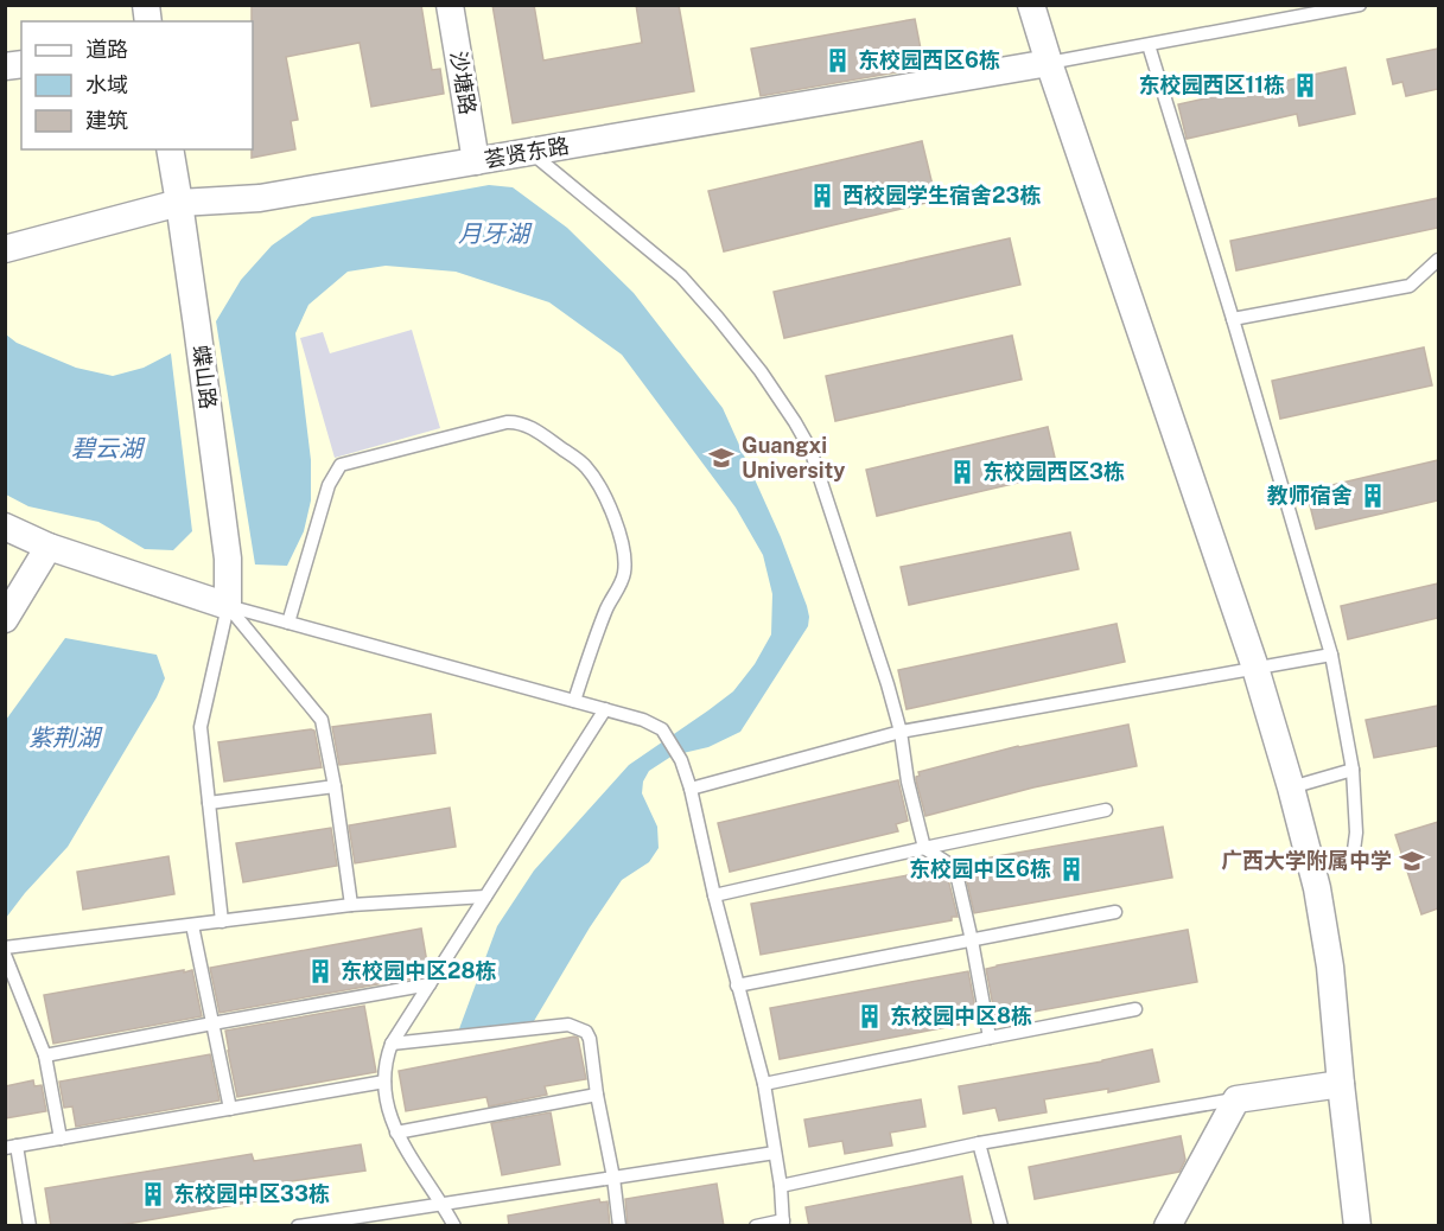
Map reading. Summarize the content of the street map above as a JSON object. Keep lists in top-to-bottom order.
{
  "streets": {
    "street": ["沙塘路", "荟贤东路", "蝶山路"]
  },
  "crossings": [
    ["沙塘路", "荟贤东路"],
    ["荟贤东路", "蝶山路"]
  ],
  "water": ["月牙湖", "碧云湖", "紫荆湖"],
  "places": {
    "building": [
      "东校园西区6栋",
      "东校园西区11栋",
      "西校园学生宿舍23栋",
      "东校园西区3栋",
      "教师宿舍",
      "东校园中区6栋",
      "东校园中区28栋",
      "东校园中区8栋",
      "东校园中区33栋"
    ],
    "school or university": ["Guangxi University", "广西大学附属中学"]
  },
  "legend": ["道路", "水域", "建筑"]
}
